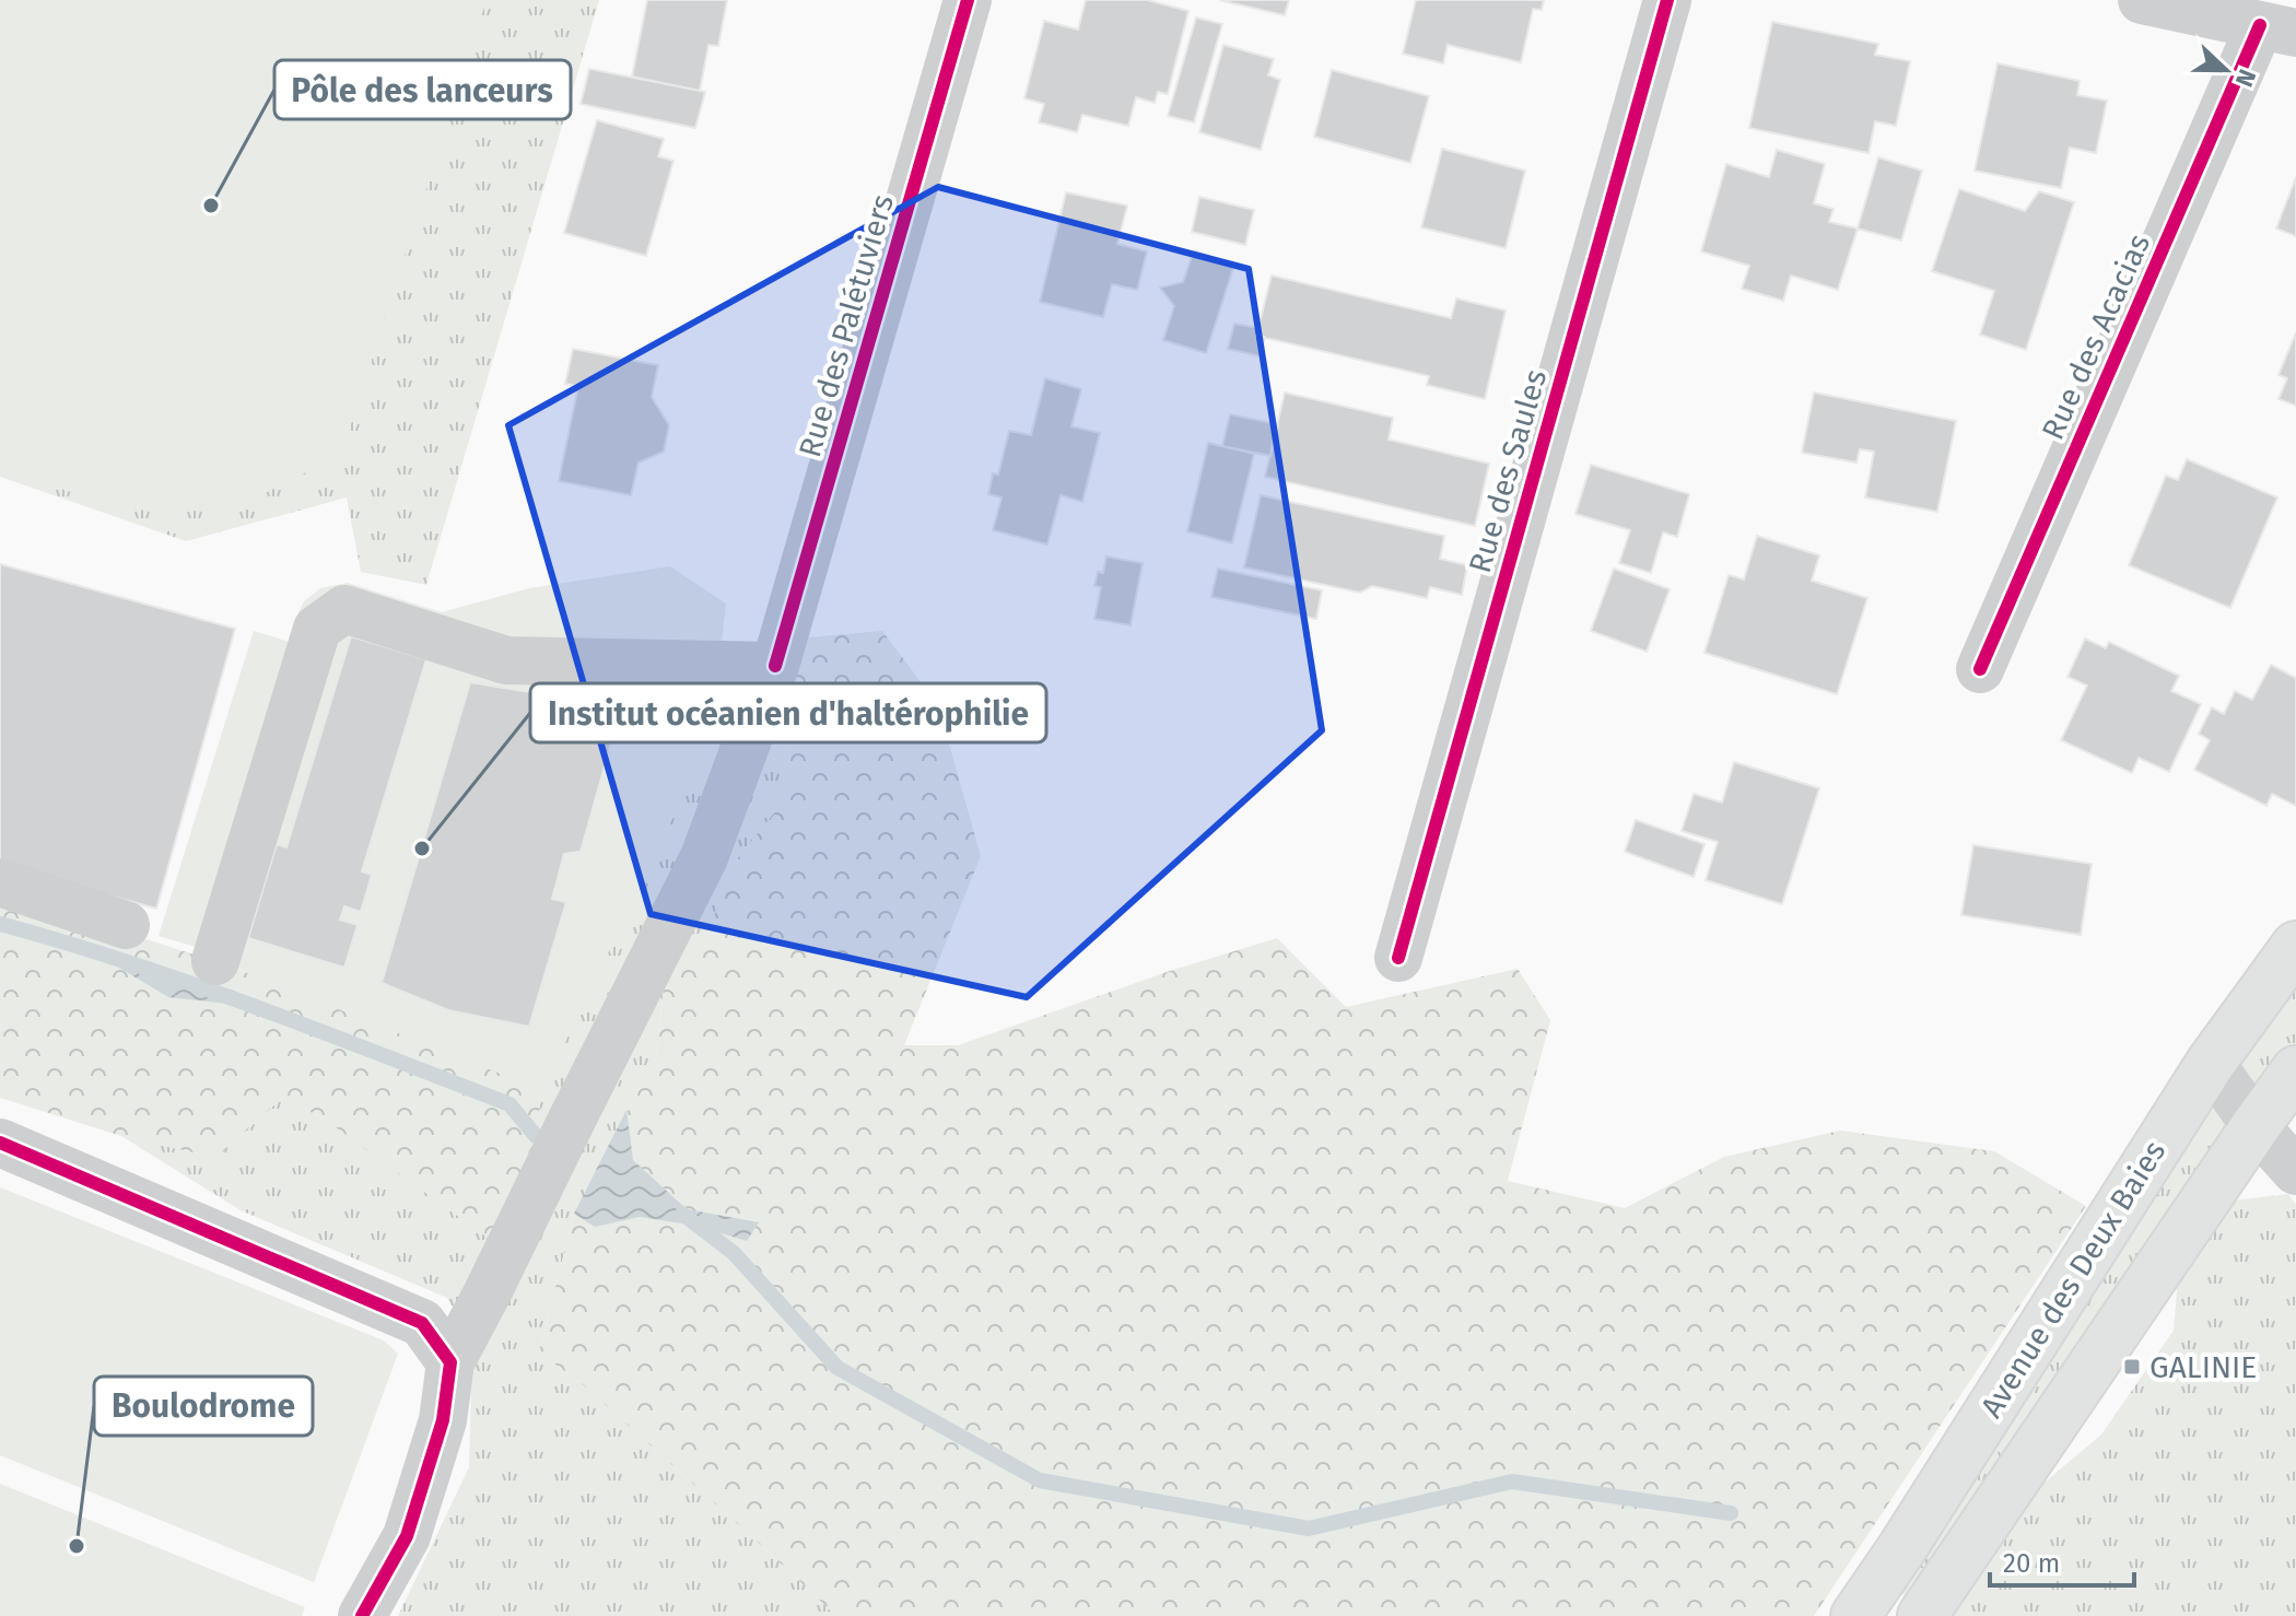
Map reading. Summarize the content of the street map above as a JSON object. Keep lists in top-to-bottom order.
{
  "streets": {
    "main road": ["Avenue des Deux Baies"],
    "street": ["Rue des Palétuviers", "Rue des Acacias", "Rue des Saules"]
  },
  "places": {
    "other": ["Pôle des lanceurs", "Institut océanien d'haltérophilie", "Boulodrome"],
    "transit": ["GALINIE"]
  },
  "scale_bar": "20 m",
  "north": "right"
}
